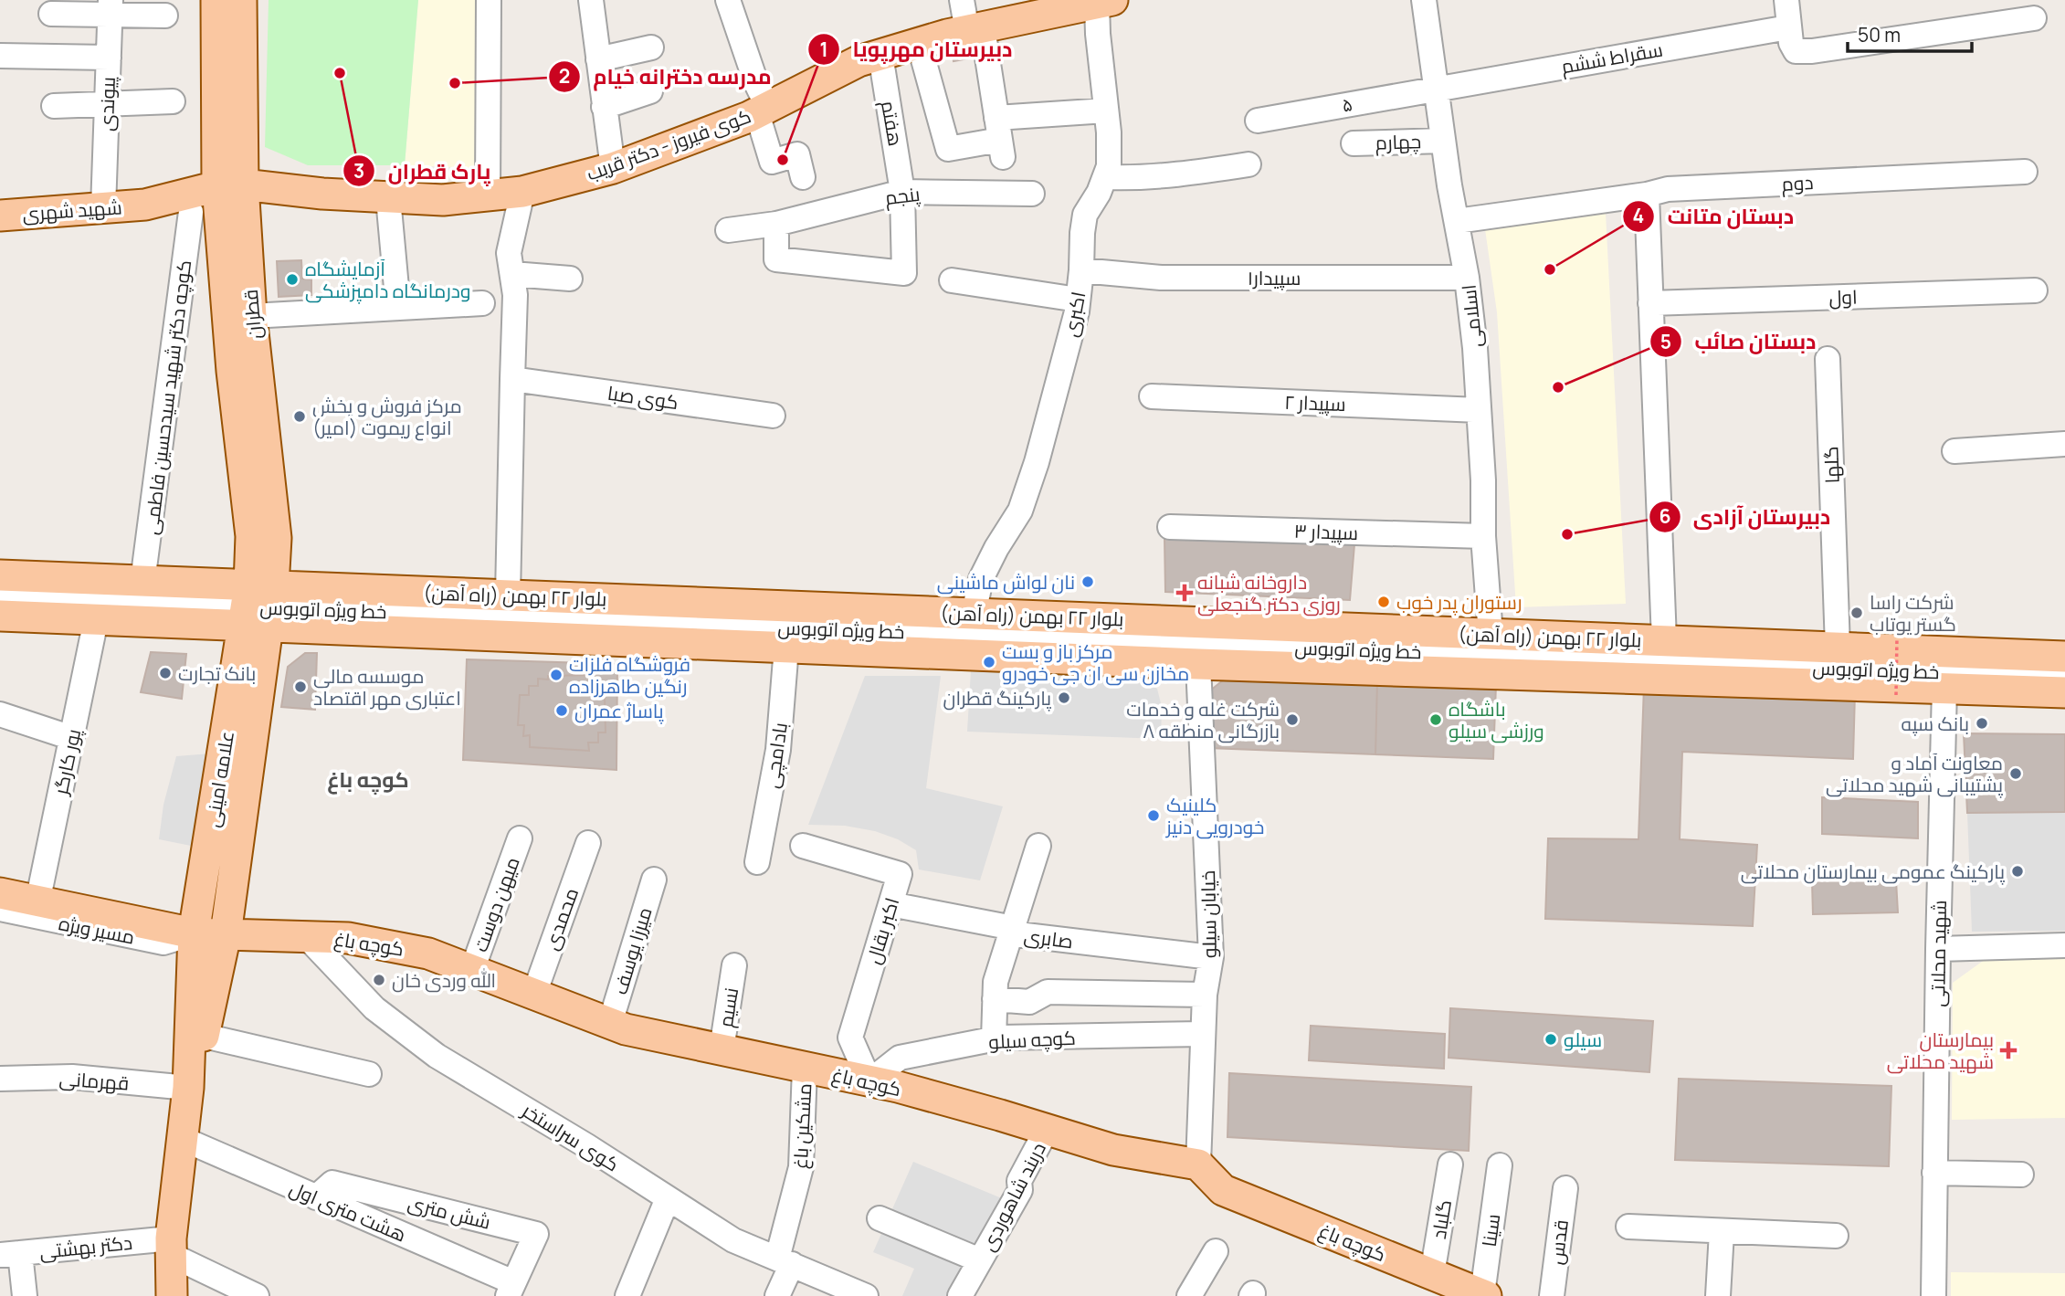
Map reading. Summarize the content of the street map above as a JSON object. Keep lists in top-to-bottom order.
{
  "streets": {
    "main road": [
      "کوی فیروز - دکتر قریب",
      "شهید شهری",
      "قطران",
      "بلوار ۲۲ بهمن (راه آهن)",
      "علامه امینی",
      "کوچه باغ"
    ],
    "street": [
      "سقراط ششم",
      "پیوندی",
      "۵",
      "هفتم",
      "چهارم",
      "دوم",
      "پنجم",
      "سپیدار۱",
      "اول",
      "اکبری",
      "اسلامی",
      "کوچه دکتر شهید سیدحسین فاطمی",
      "کوی صبا",
      "سپیدار ۲",
      "گلها",
      "سپیدار ۳",
      "خط ویژه اتوبوس",
      "بادامچی",
      "پور کارگر",
      "میهن دوست",
      "خیابان سیلو",
      "محمدی",
      "مسیر ویژه",
      "اکبر بقال",
      "صابری",
      "میرزا یوسف",
      "شهید محلاتی",
      "نسیم",
      "کوچه سیلو",
      "قهرمانی",
      "مشکین باغ",
      "کوی سراستخر",
      "دربند شاهوردی",
      "هشت متری اول",
      "شش متری",
      "گلباد",
      "سینا",
      "قدس",
      "دکتر بهشتی"
    ]
  },
  "crossings": [
    ["سقراط ششم", "۵"],
    ["سقراط ششم", "اسلامی"],
    ["پیوندی", "شهید شهری"],
    ["۵", "اسلامی"],
    ["هفتم", "کوی فیروز - دکتر قریب"],
    ["هفتم", "پنجم"],
    ["چهارم", "اسلامی"],
    ["کوی فیروز - دکتر قریب", "قطران"],
    ["کوی فیروز - دکتر قریب", "اکبری"],
    ["دوم", "اسلامی"],
    ["سپیدار۱", "اکبری"],
    ["سپیدار۱", "اسلامی"],
    ["قطران", "کوچه دکتر شهید سیدحسین فاطمی"],
    ["قطران", "بلوار ۲۲ بهمن (راه آهن)"],
    ["قطران", "خط ویژه اتوبوس"],
    ["قطران", "علامه امینی"],
    ["اکبری", "بلوار ۲۲ بهمن (راه آهن)"],
    ["اسلامی", "سپیدار ۲"],
    ["اسلامی", "سپیدار ۳"],
    ["اسلامی", "بلوار ۲۲ بهمن (راه آهن)"],
    ["کوچه دکتر شهید سیدحسین فاطمی", "بلوار ۲۲ بهمن (راه آهن)"],
    ["گلها", "بلوار ۲۲ بهمن (راه آهن)"],
    ["بلوار ۲۲ بهمن (راه آهن)", "خط ویژه اتوبوس"],
    ["بلوار ۲۲ بهمن (راه آهن)", "بادامچی"],
    ["بلوار ۲۲ بهمن (راه آهن)", "پور کارگر"],
    ["بلوار ۲۲ بهمن (راه آهن)", "علامه امینی"],
    ["بلوار ۲۲ بهمن (راه آهن)", "خیابان سیلو"],
    ["بلوار ۲۲ بهمن (راه آهن)", "شهید محلاتی"],
    ["خط ویژه اتوبوس", "علامه امینی"],
    ["خط ویژه اتوبوس", "خیابان سیلو"],
    ["علامه امینی", "مسیر ویژه"],
    ["علامه امینی", "کوچه باغ"],
    ["علامه امینی", "قهرمانی"],
    ["میهن دوست", "کوچه باغ"],
    ["خیابان سیلو", "صابری"],
    ["خیابان سیلو", "کوچه باغ"],
    ["خیابان سیلو", "کوچه سیلو"],
    ["محمدی", "کوچه باغ"],
    ["مسیر ویژه", "کوچه باغ"],
    ["اکبر بقال", "صابری"],
    ["اکبر بقال", "کوچه باغ"],
    ["اکبر بقال", "کوچه سیلو"],
    ["کوچه باغ", "میرزا یوسف"],
    ["کوچه باغ", "نسیم"],
    ["کوچه باغ", "کوچه سیلو"],
    ["کوچه باغ", "مشکین باغ"],
    ["کوچه باغ", "کوی سراستخر"],
    ["کوچه باغ", "دربند شاهوردی"],
    ["کوچه باغ", "گلباد"],
    ["کوچه باغ", "سینا"],
    ["مشکین باغ", "کوی سراستخر"],
    ["هشت متری اول", "شش متری"]
  ],
  "districts": ["کوچه باغ"],
  "places": {
    "other": [
      "پارک قطران",
      "مدرسه دخترانه خیام",
      "دبیرستان مهرپویا",
      "دبستان متانت",
      "آزمایشگاه ودرمانگاه دامپزشکی",
      "دبستان صائب",
      "مرکز فروش و پخش انواع ریموت (امیر)",
      "دبیرستان آزادی",
      "نان لواش ماشینی",
      "رستوران پدر خوب",
      "شرکت راسا گستر یوتاب",
      "مرکز باز و بست مخازن سی ان جی خودرو",
      "بانک تجارت",
      "فروشگاه فلزات رنگین طاهرزاده",
      "موسسه مالی اعتباری مهر اقتصاد",
      "پارکینگ قطران",
      "پاساژ عمران",
      "شرکت غله و خدمات بازرگانی منطقه ۸",
      "باشگاه ورزشی سیلو",
      "بانک سپه",
      "معاونت آماد و پشتیبانی شهید محلاتی",
      "کلینیک خودرویی دنیز",
      "پارکینگ عمومی بیمارستان محلاتی",
      "الله وردی خان",
      "سیلو"
    ],
    "health": ["داروخانه شبانه روزی دکتر گنجعلی", "بیمارستان شهید محلاتی"]
  },
  "scale_bar": "50 m"
}
